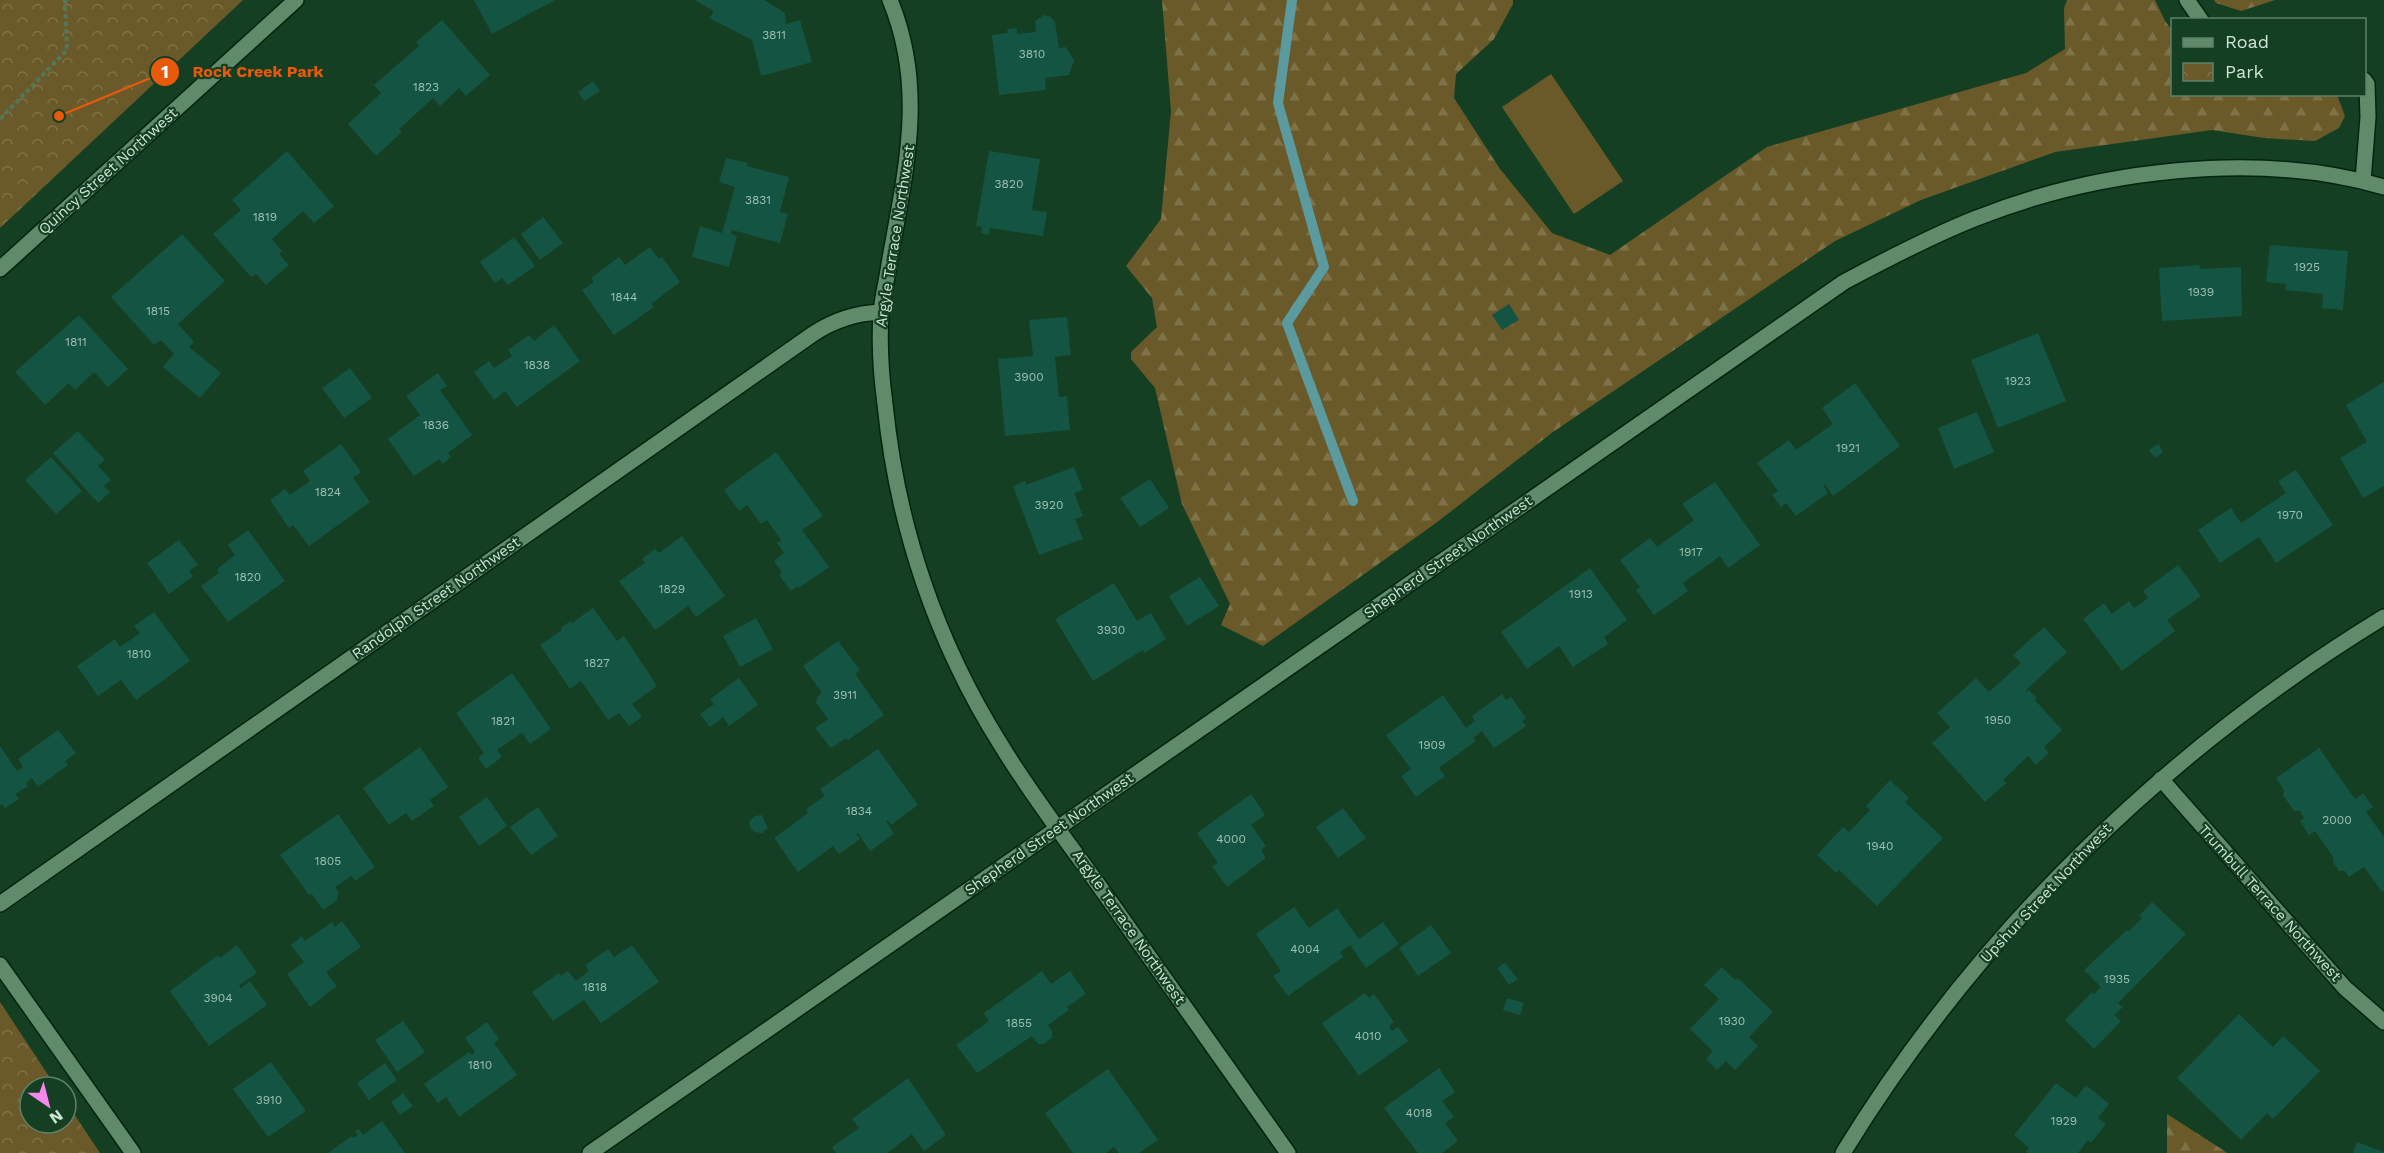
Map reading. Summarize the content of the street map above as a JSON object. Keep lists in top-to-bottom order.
{
  "streets": {
    "street": [
      "Quincy Street Northwest",
      "Argyle Terrace Northwest",
      "Shepherd Street Northwest",
      "Randolph Street Northwest",
      "Upshur Street Northwest",
      "Trumbull Terrace Northwest"
    ]
  },
  "crossings": [
    ["Argyle Terrace Northwest", "Shepherd Street Northwest"],
    ["Argyle Terrace Northwest", "Randolph Street Northwest"],
    ["Upshur Street Northwest", "Trumbull Terrace Northwest"]
  ],
  "places": ["Rock Creek Park"],
  "house_numbers": [
    "3811",
    "3810",
    "1823",
    "3820",
    "3831",
    "1819",
    "1925",
    "1939",
    "1844",
    "1815",
    "1811",
    "1838",
    "3900",
    "1923",
    "1836",
    "1921",
    "1824",
    "3920",
    "1970",
    "1917",
    "1820",
    "1829",
    "1913",
    "3930",
    "1810",
    "1827",
    "3911",
    "1950",
    "1821",
    "1909",
    "1834",
    "2000",
    "4000",
    "1940",
    "1805",
    "4004",
    "1935",
    "1818",
    "3904",
    "1930",
    "1855",
    "4010",
    "1810",
    "3910",
    "4018",
    "1929"
  ],
  "legend": ["Road", "Park"],
  "north": "bottom right"
}
